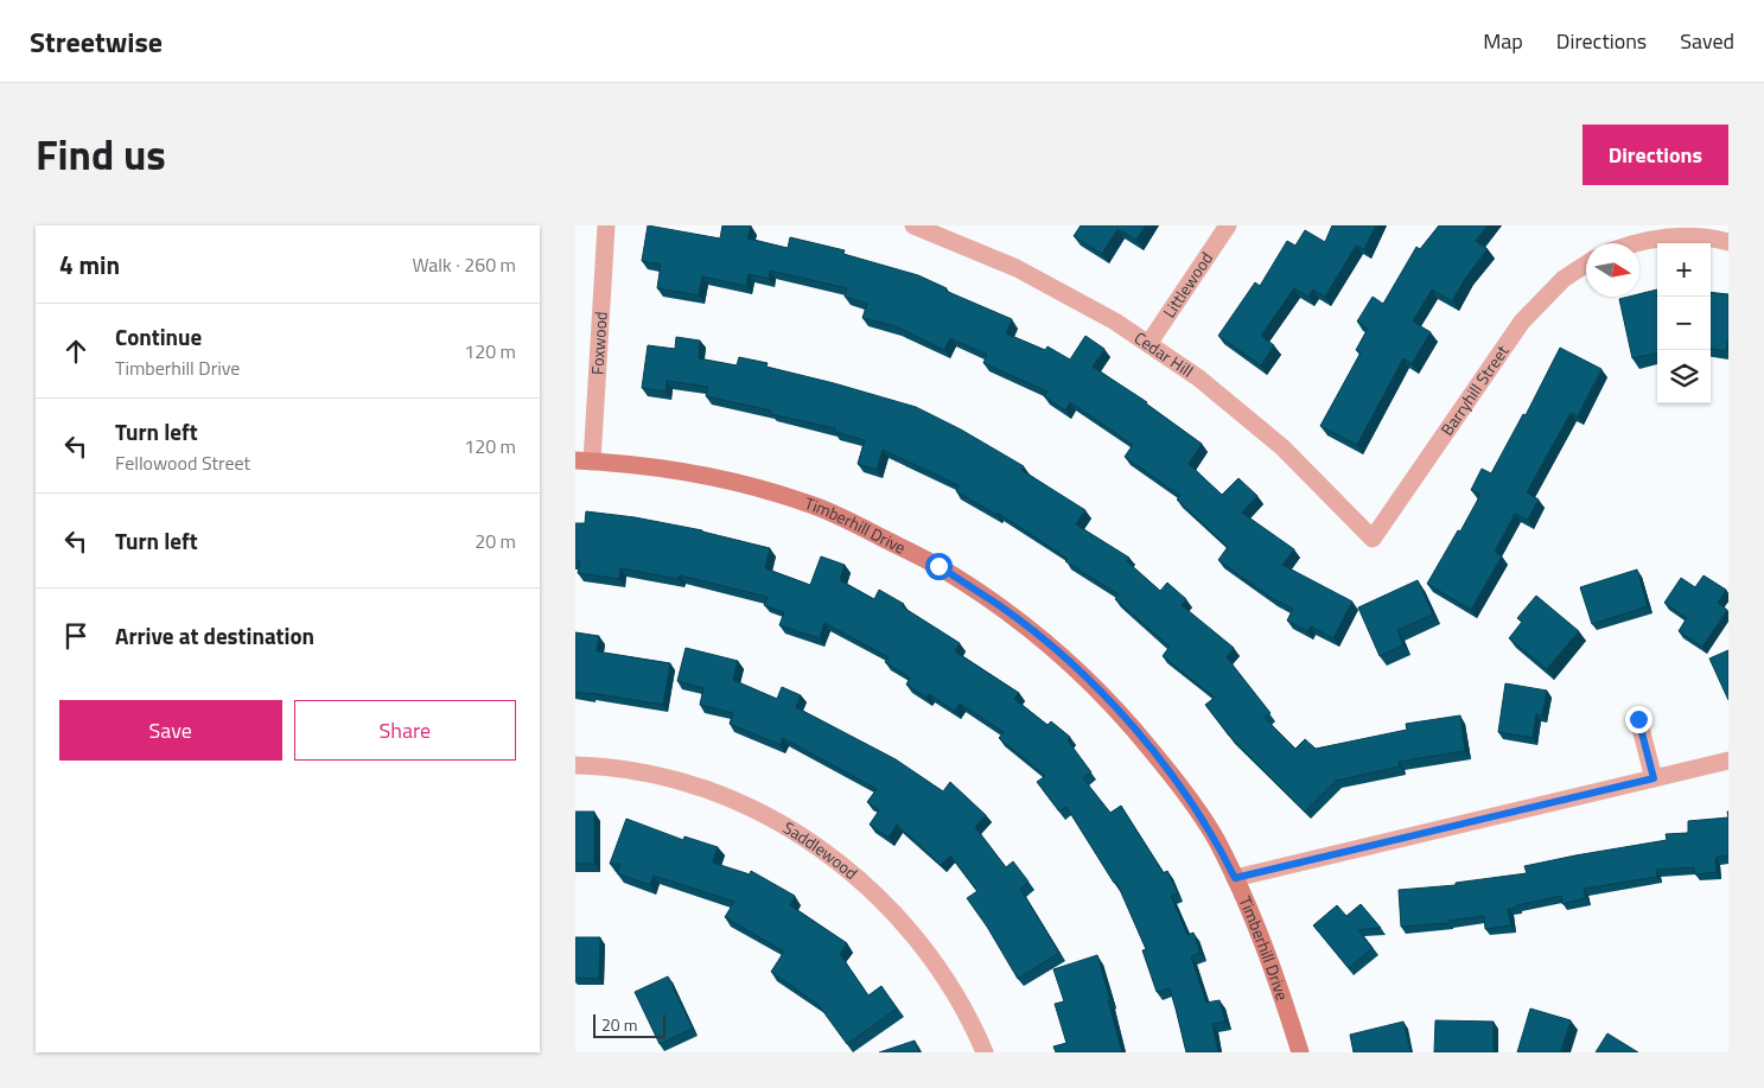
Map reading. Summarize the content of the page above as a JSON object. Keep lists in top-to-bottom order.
{
  "streets": {
    "street": [
      "Littlewood",
      "Foxwood",
      "Cedar Hill",
      "Barryhill Street",
      "Timberhill Drive",
      "Saddlewood"
    ]
  },
  "crossings": [
    ["Littlewood", "Cedar Hill"],
    ["Foxwood", "Timberhill Drive"],
    ["Cedar Hill", "Barryhill Street"]
  ],
  "scale_bar": "20 m",
  "north": "right",
  "page": {
    "header": "Streetwise",
    "nav": ["Map", "Directions", "Saved"],
    "title": "Find us",
    "buttons": [
      "Directions",
      ["Save", "Share"]
    ],
    "heading": ["4 min", "Walk · 260 m"],
    "map_buttons": ["+", "−"],
    "list": [
      ["Continue", "Timberhill Drive", "120 m"],
      ["Turn left", "Fellowood Street", "120 m"],
      ["Turn left", "20 m"],
      "Arrive at destination"
    ],
    "scale": "20 m"
  }
}
